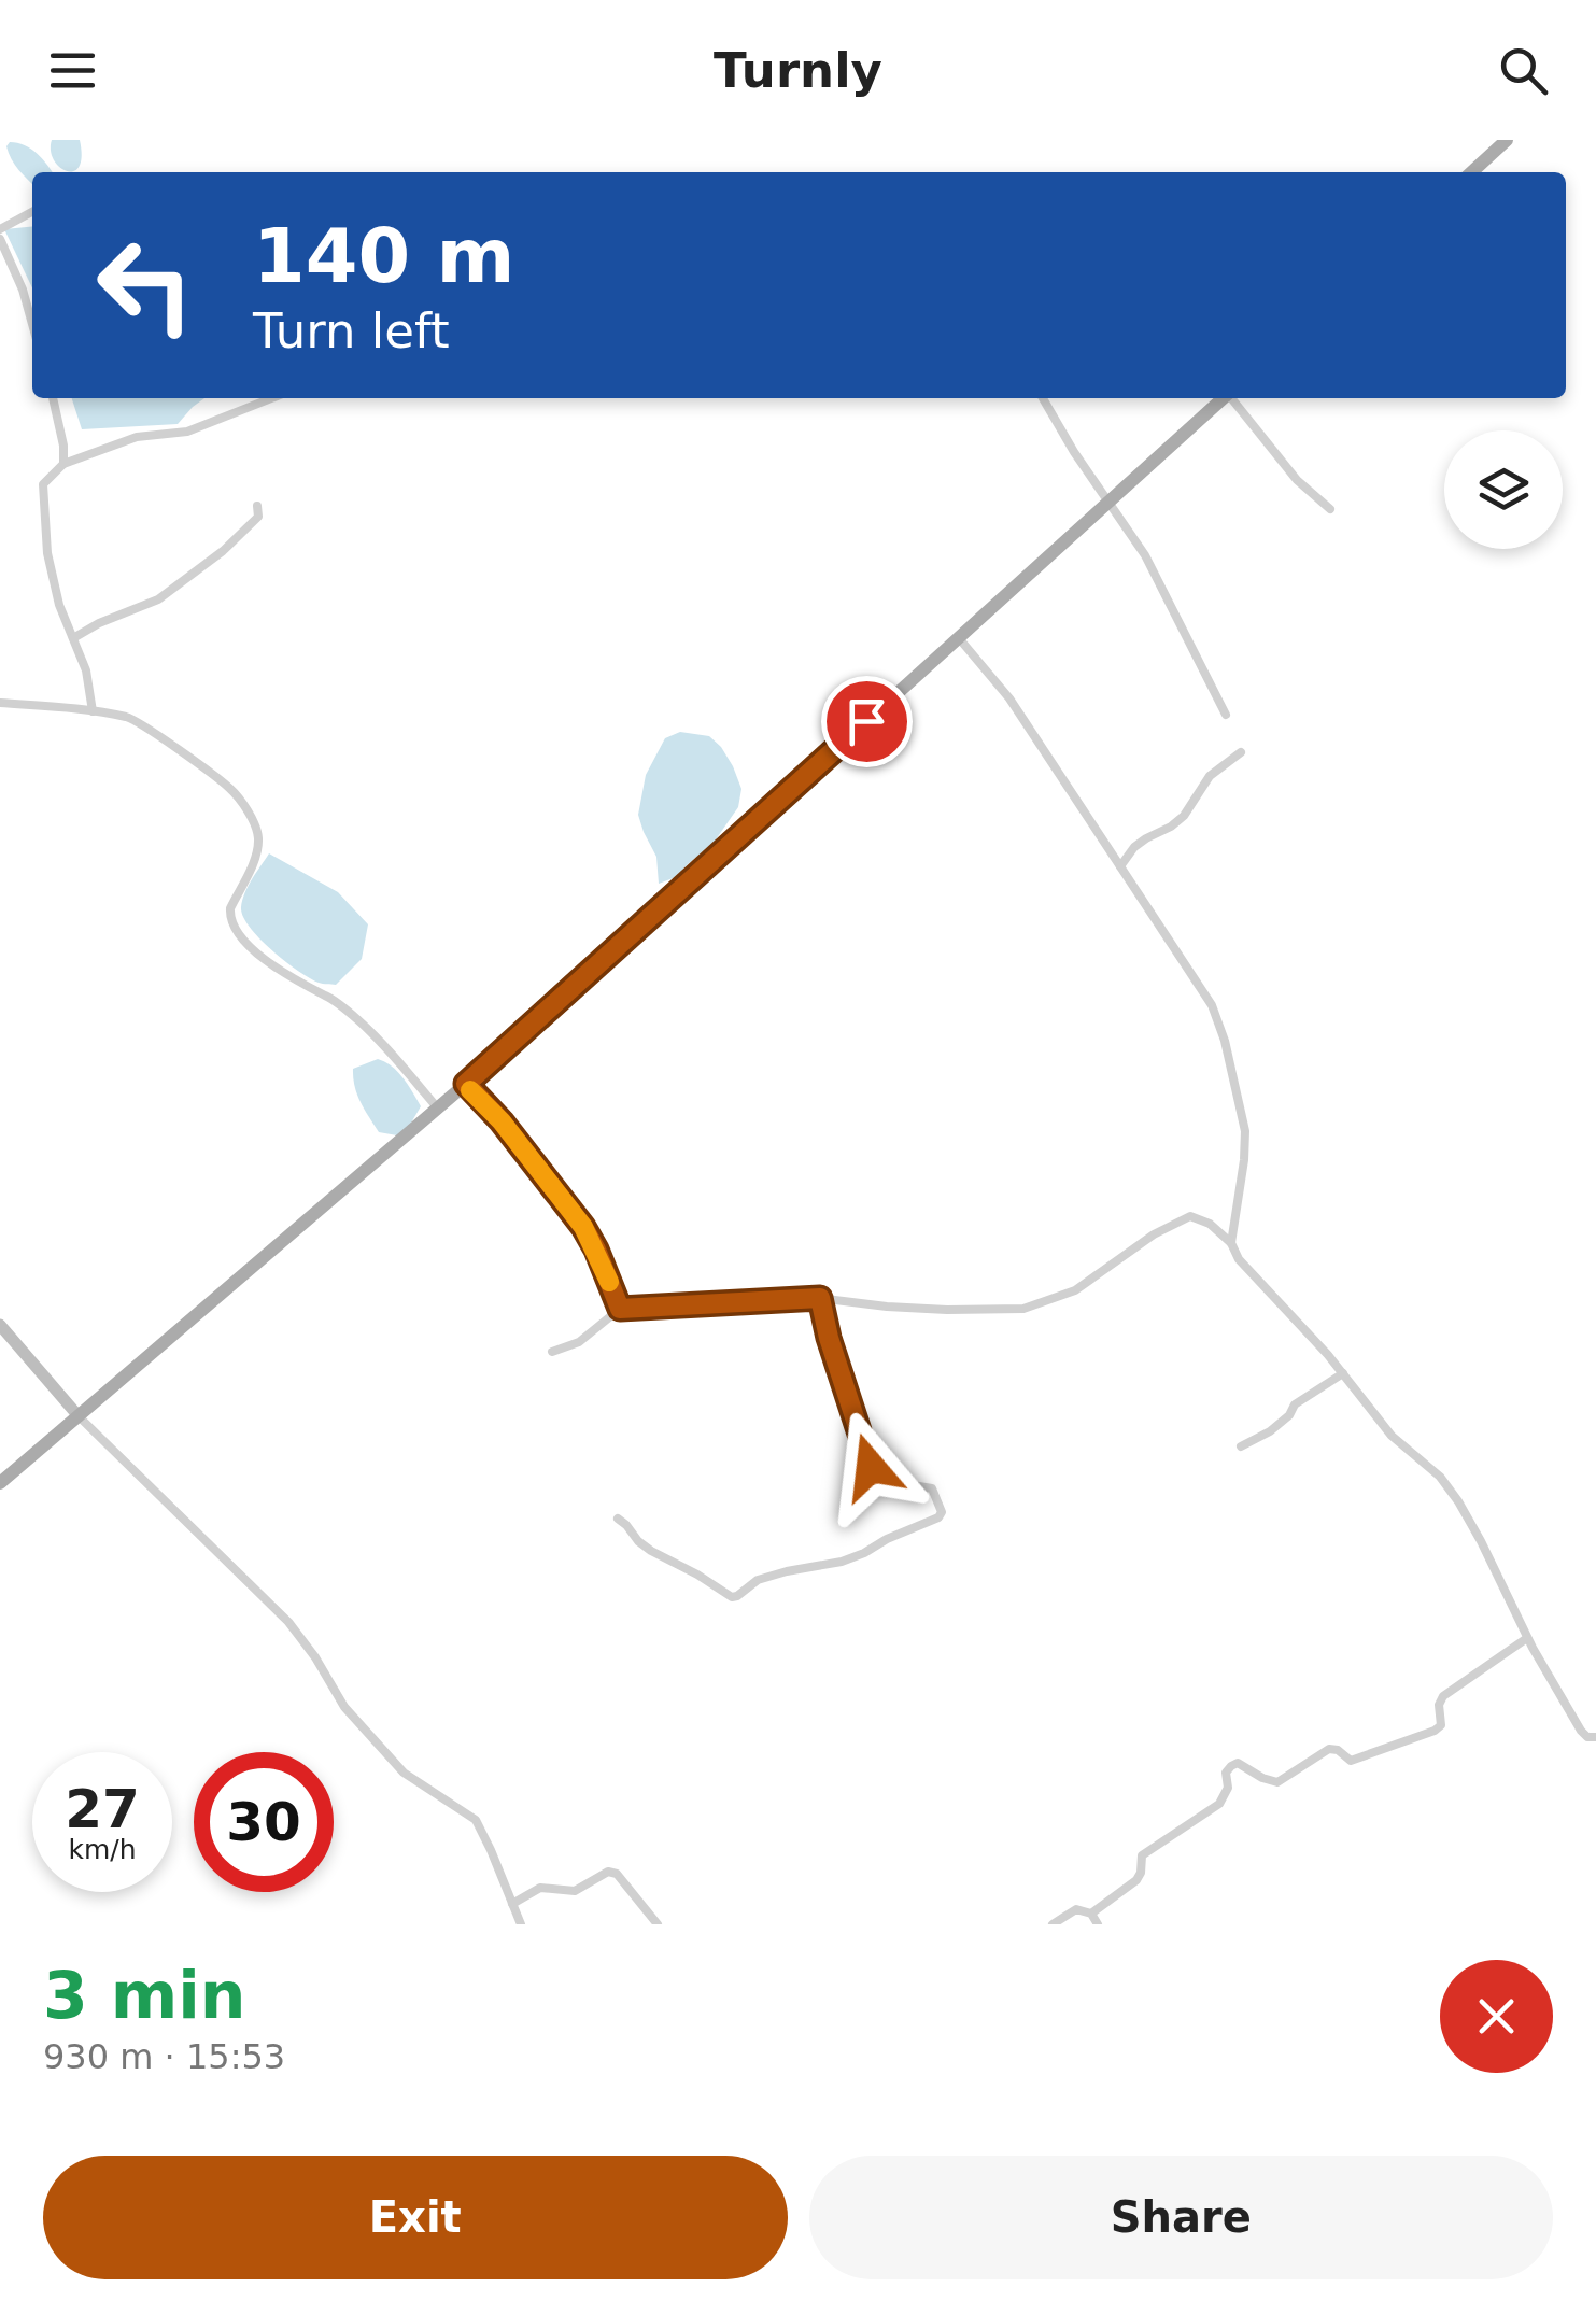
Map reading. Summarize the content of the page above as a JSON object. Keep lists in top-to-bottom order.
{
  "page": {
    "header": "Turnly",
    "turn": ["140 m", "Turn left"],
    "speed": "27 km/h",
    "limit": "30",
    "heading": ["3 min", "930 m · 15:53"],
    "buttons": ["Exit", "Share"]
  }
}
